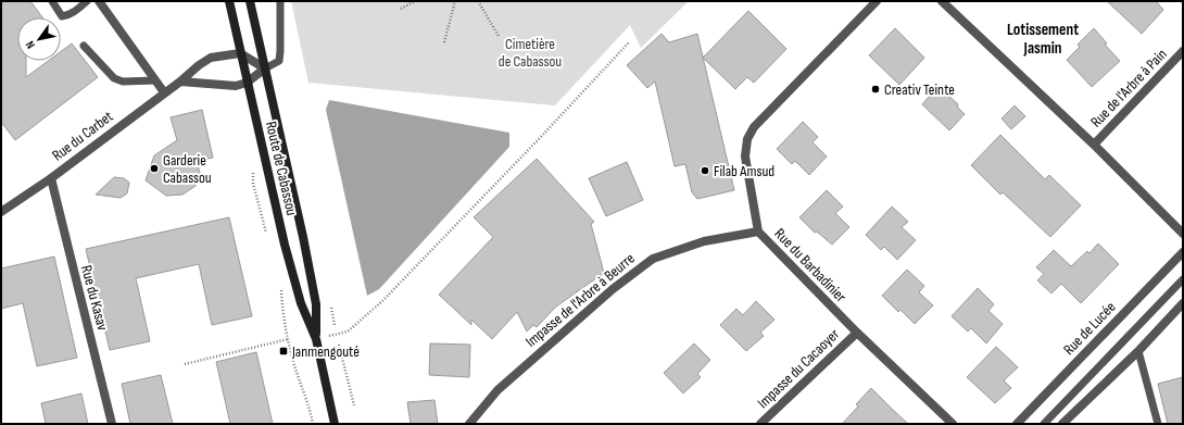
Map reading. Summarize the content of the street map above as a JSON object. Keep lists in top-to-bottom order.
{
  "streets": {
    "main road": ["Route de Cabassou"],
    "street": [
      "Rue de l'Arbre à Pain",
      "Rue du Carbet",
      "Rue du Barbadinier",
      "Rue du Kasav",
      "Impasse de l'Arbre à Beurre",
      "Rue de Lucée",
      "Impasse du Cacaoyer"
    ]
  },
  "crossings": [
    ["Rue du Carbet", "Route de Cabassou"],
    ["Rue du Carbet", "Rue du Kasav"],
    ["Rue du Barbadinier", "Impasse de l'Arbre à Beurre"],
    ["Rue du Barbadinier", "Impasse du Cacaoyer"]
  ],
  "districts": ["Lotissement Jasmin"],
  "parks": ["Cimetière de Cabassou"],
  "places": {
    "other": ["Creativ Teinte", "Garderie Cabassou", "Filab Amsud"],
    "transit": ["Janmengouté"]
  },
  "north": "bottom left"
}
